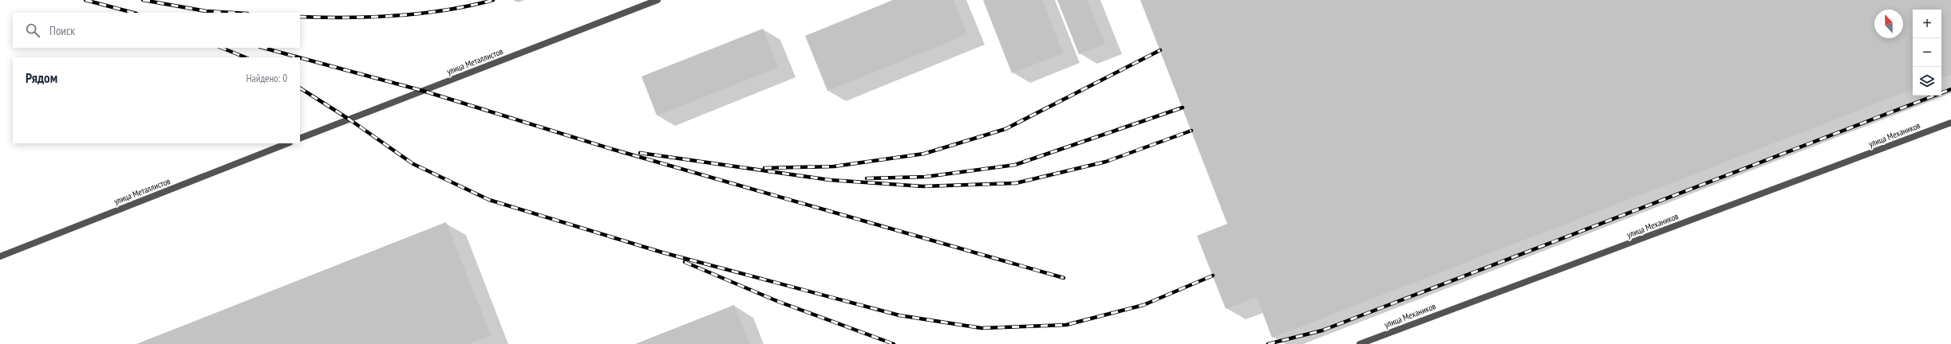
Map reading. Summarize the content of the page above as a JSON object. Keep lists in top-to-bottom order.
{
  "streets": {
    "street": ["улица Металлистов", "улица Механиков"]
  },
  "north": "top",
  "page": {
    "map_buttons": ["+", "−"],
    "search": "Поиск",
    "heading": ["Рядом", "Найдено: 0"]
  }
}
